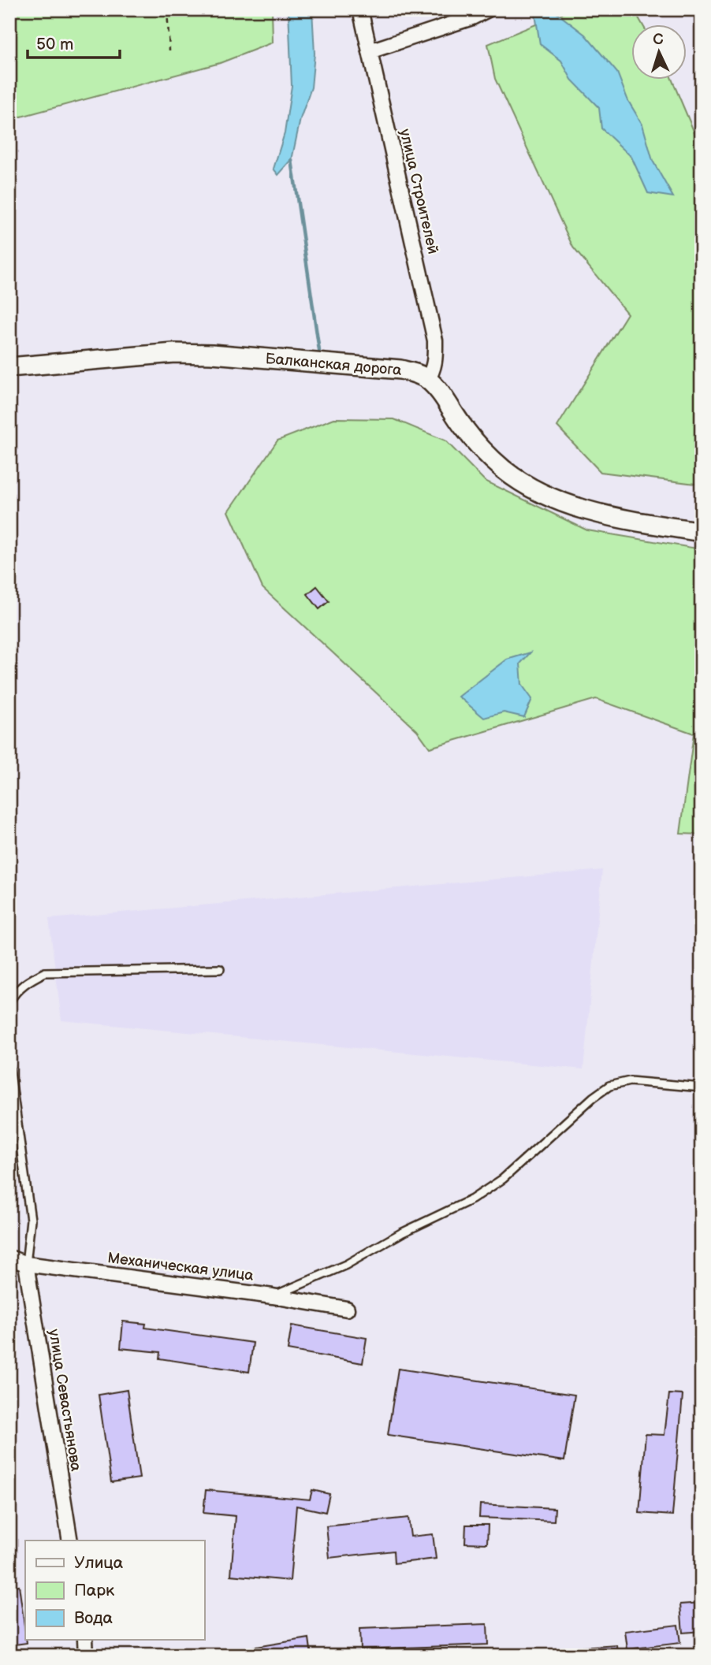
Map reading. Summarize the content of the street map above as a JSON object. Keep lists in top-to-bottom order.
{
  "streets": {
    "street": [
      "улица Строителей",
      "Балканская дорога",
      "Механическая улица",
      "улица Севастьянова"
    ]
  },
  "crossings": [
    ["улица Строителей", "Балканская дорога"],
    ["Механическая улица", "улица Севастьянова"]
  ],
  "legend": ["Улица", "Парк", "Вода"],
  "scale_bar": "50 m",
  "north": "top"
}
